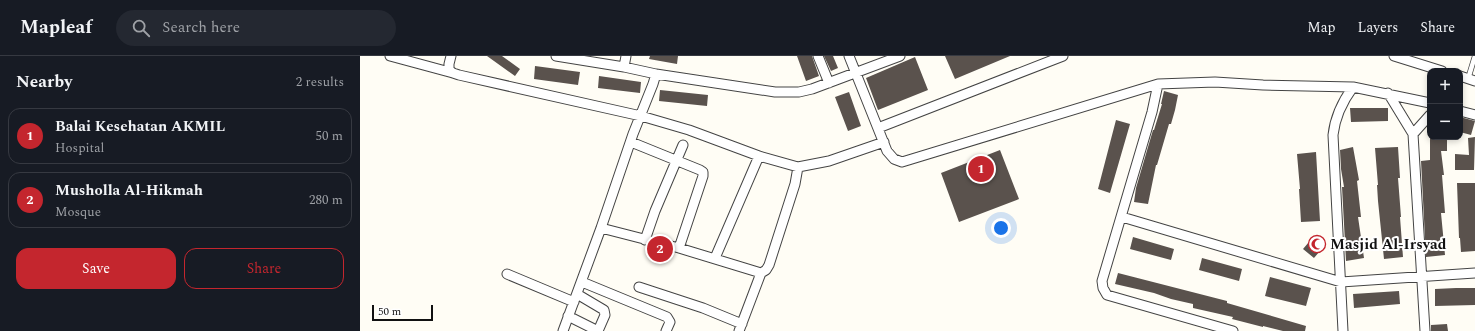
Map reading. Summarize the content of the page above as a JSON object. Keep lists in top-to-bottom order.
{
  "places": {
    "mosque": ["Masjid Al-Irsyad"]
  },
  "scale_bar": "50 m",
  "page": {
    "header": "Mapleaf",
    "search": "Search here",
    "nav": ["Map", "Layers", "Share"],
    "heading": ["Nearby", "2 results"],
    "map_buttons": ["+", "−"],
    "list": [
      {
        "mark": "1",
        "name": "Balai Kesehatan AKMIL",
        "note": "Hospital",
        "value": "50 m"
      },
      {
        "mark": "2",
        "name": "Musholla Al-Hikmah",
        "note": "Mosque",
        "value": "280 m"
      }
    ],
    "pins": ["1", "2"],
    "buttons": ["Save", "Share"],
    "scale": "50 m"
  }
}
